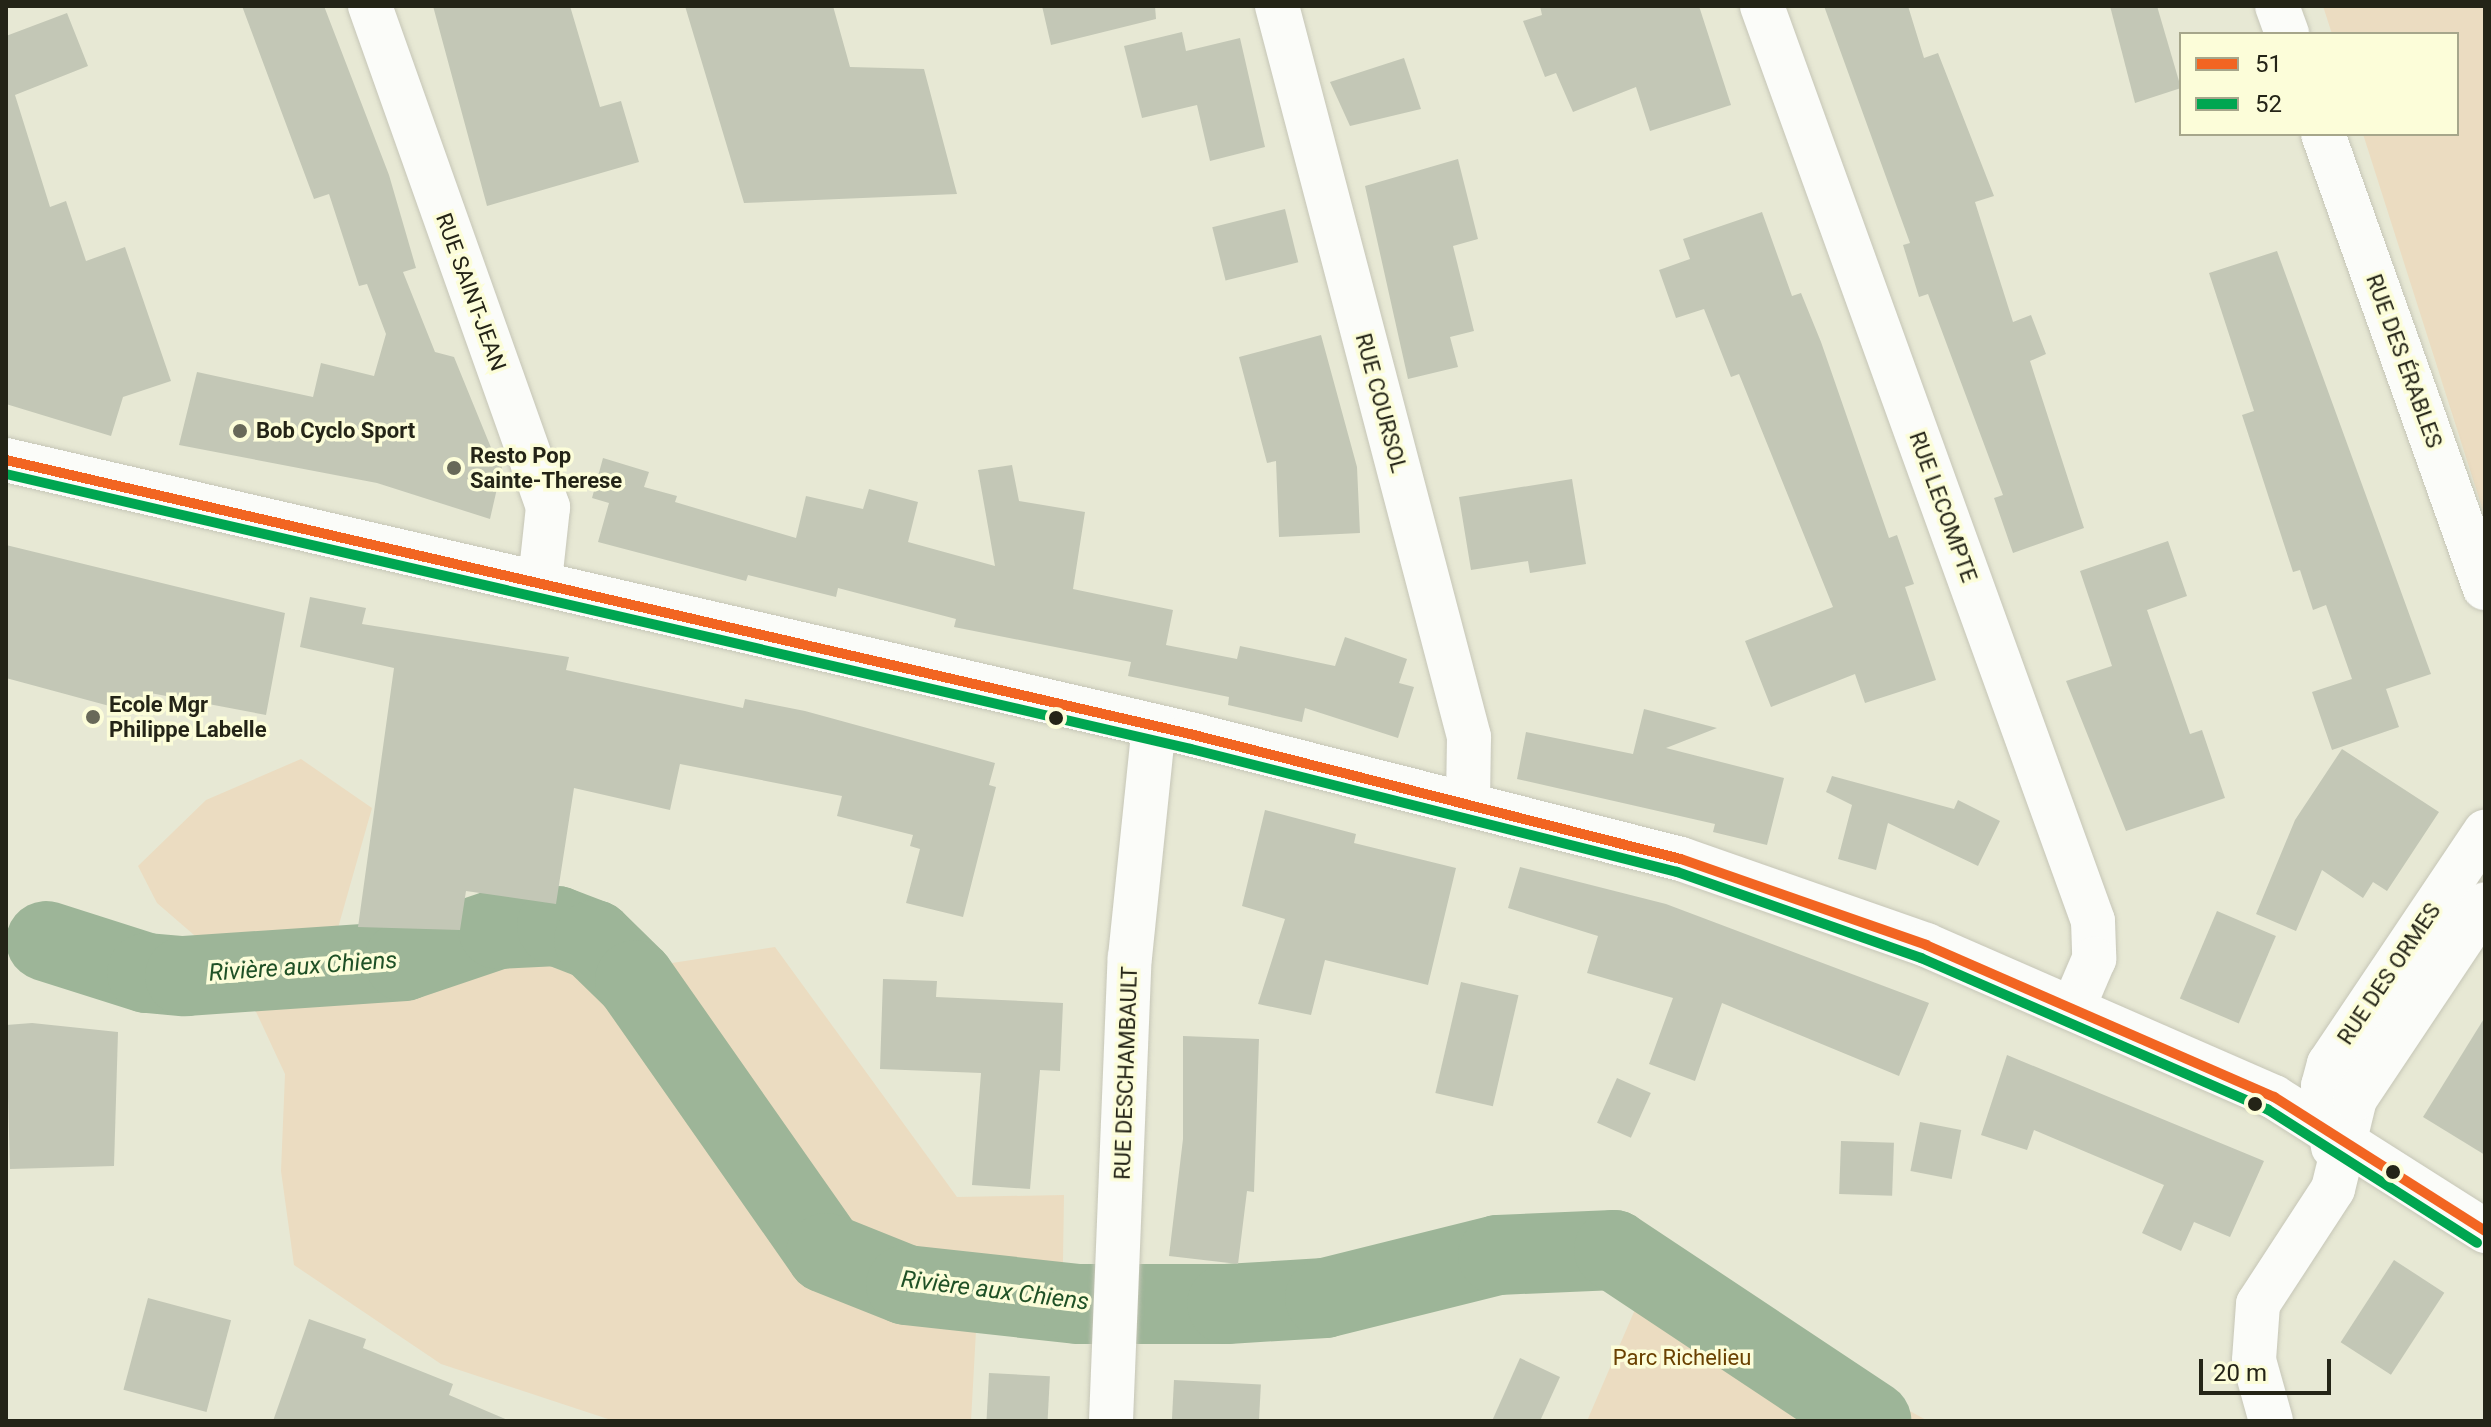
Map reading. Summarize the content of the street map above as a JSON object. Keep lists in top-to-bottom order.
{
  "streets": {
    "street": [
      "RUE SAINT-JEAN",
      "RUE DES ÉRABLES",
      "RUE COURSOL",
      "RUE LECOMPTE",
      "RUE DES ORMES",
      "RUE DESCHAMBAULT"
    ]
  },
  "water": ["Rivière aux Chiens"],
  "parks": ["Parc Richelieu"],
  "places": ["Bob Cyclo Sport", "Resto Pop Sainte-Therese", "Ecole Mgr Philippe Labelle"],
  "lines": ["transit line 51", "transit line 52"],
  "legend": ["51", "52"],
  "scale_bar": "20 m"
}
